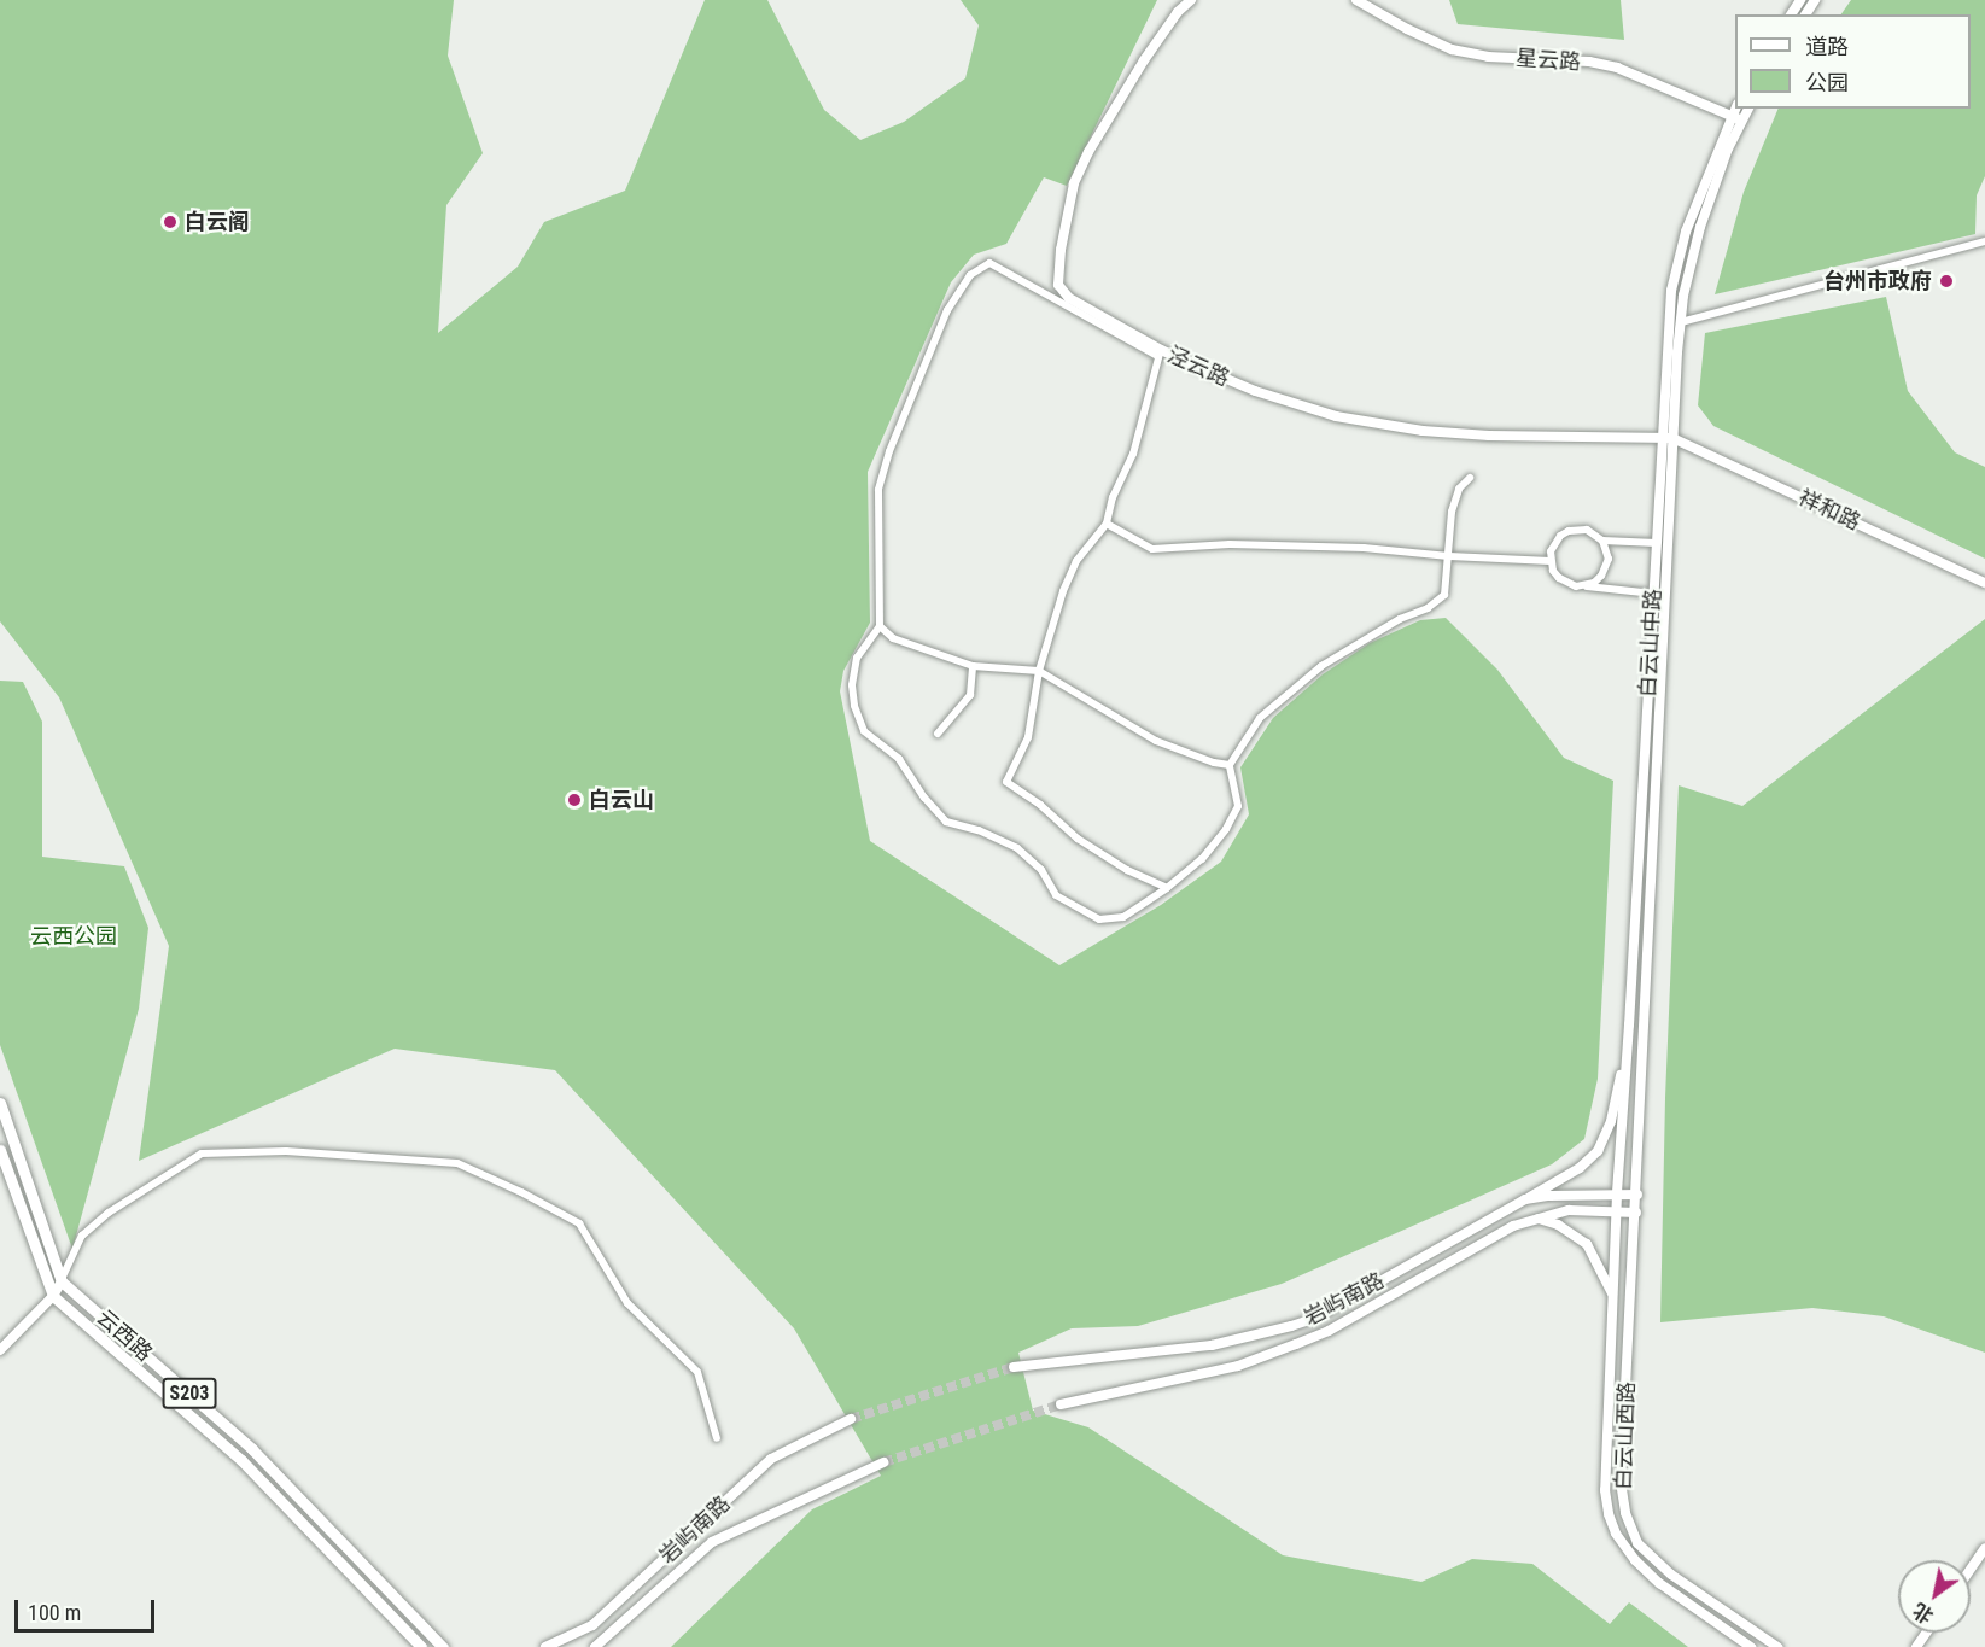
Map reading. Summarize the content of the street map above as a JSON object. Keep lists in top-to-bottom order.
{
  "streets": {
    "main road": [
      "白云山中路",
      "岩屿南路",
      "云西路",
      "S203",
      "白云山西路"
    ],
    "street": ["星云路", "泾云路", "祥和路"]
  },
  "crossings": [
    ["星云路", "白云山中路"],
    ["泾云路", "祥和路"],
    ["泾云路", "白云山中路"],
    ["祥和路", "白云山中路"],
    ["白云山中路", "岩屿南路"],
    ["白云山中路", "白云山西路"],
    ["岩屿南路", "白云山西路"]
  ],
  "parks": ["云西公园"],
  "places": ["白云阁", "台州市政府", "白云山"],
  "legend": ["道路", "公园"],
  "scale_bar": "100 m",
  "north": "bottom left"
}
